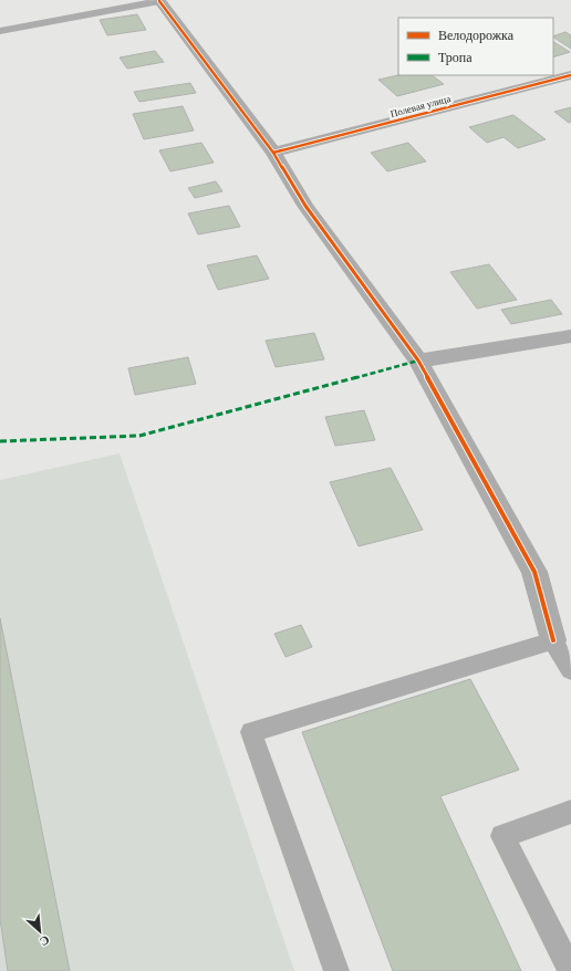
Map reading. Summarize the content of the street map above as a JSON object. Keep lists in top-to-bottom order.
{
  "streets": {
    "street": ["Полевая улица"]
  },
  "legend": ["Велодорожка", "Тропа"],
  "north": "bottom right"
}
